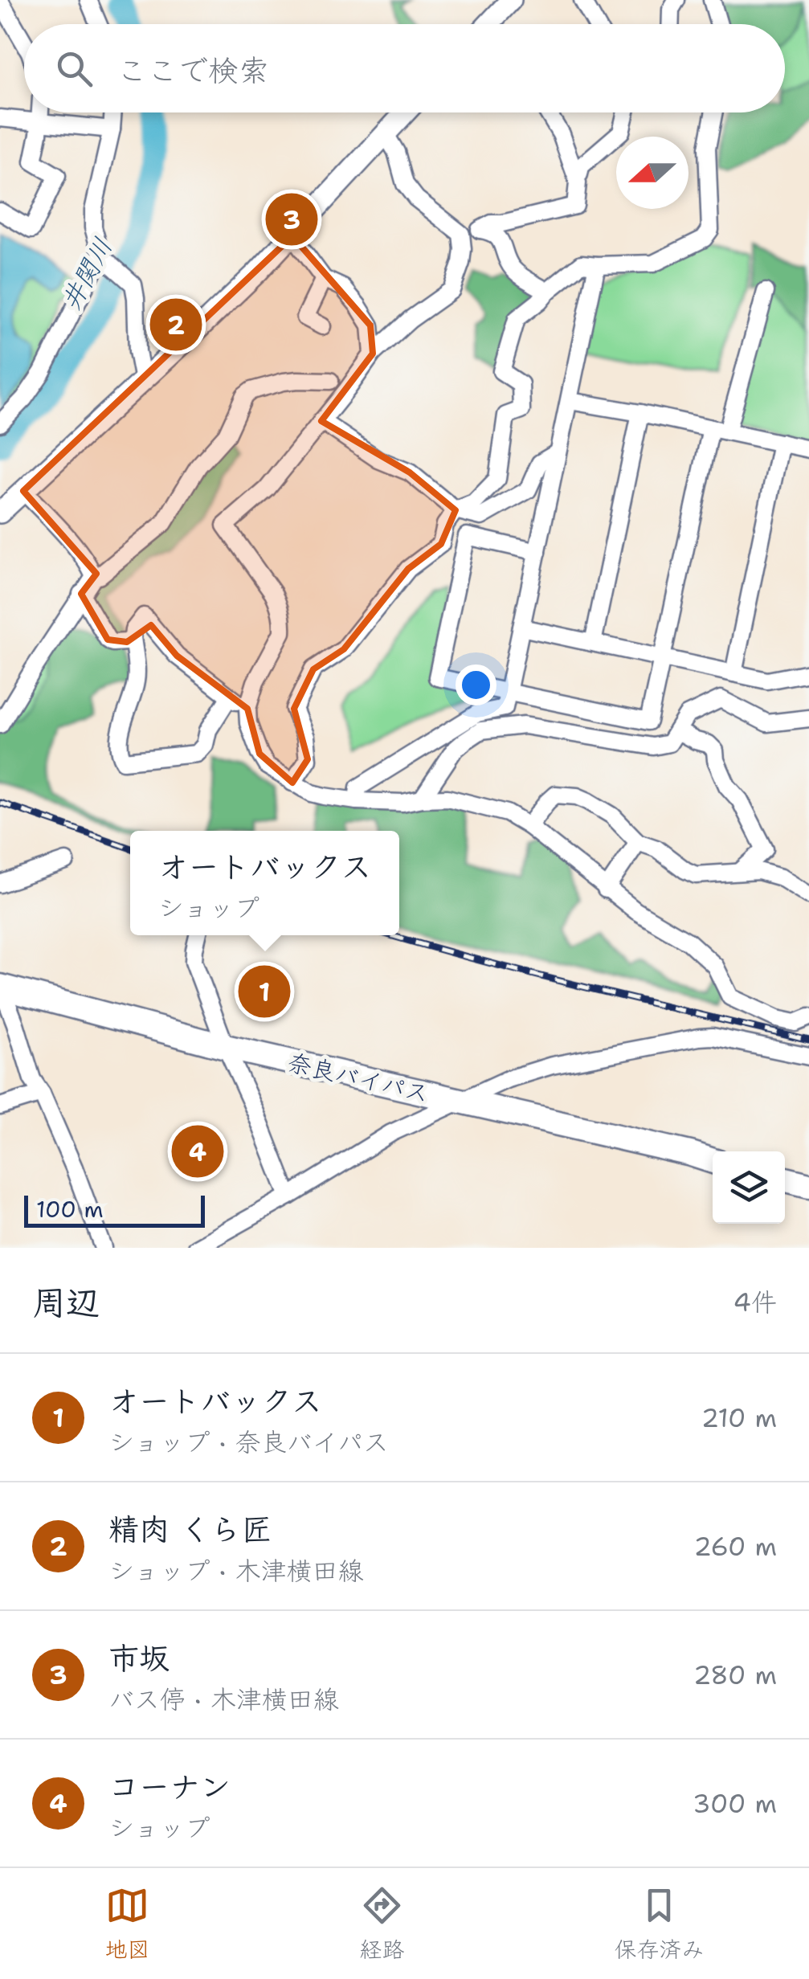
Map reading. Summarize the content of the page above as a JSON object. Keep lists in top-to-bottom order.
{
  "streets": {
    "highway": ["奈良バイパス"]
  },
  "water": ["井関川"],
  "scale_bar": "100 m",
  "north": "left",
  "page": {
    "search": "ここで検索",
    "pins": [
      "3",
      "2",
      "1",
      "4"
    ],
    "popup": ["オートバックス", "ショップ"],
    "scale": "100 m",
    "heading": ["周辺", "4件"],
    "list": [
      {
        "mark": "1",
        "name": "オートバックス",
        "note": "ショップ · 奈良バイパス",
        "value": "210 m"
      },
      {
        "mark": "2",
        "name": "精肉 くら匠",
        "note": "ショップ · 木津横田線",
        "value": "260 m"
      },
      {
        "mark": "3",
        "name": "市坂",
        "note": "バス停 · 木津横田線",
        "value": "280 m"
      },
      {
        "mark": "4",
        "name": "コーナン",
        "note": "ショップ",
        "value": "300 m"
      }
    ],
    "nav": ["地図", "経路", "保存済み"]
  }
}
